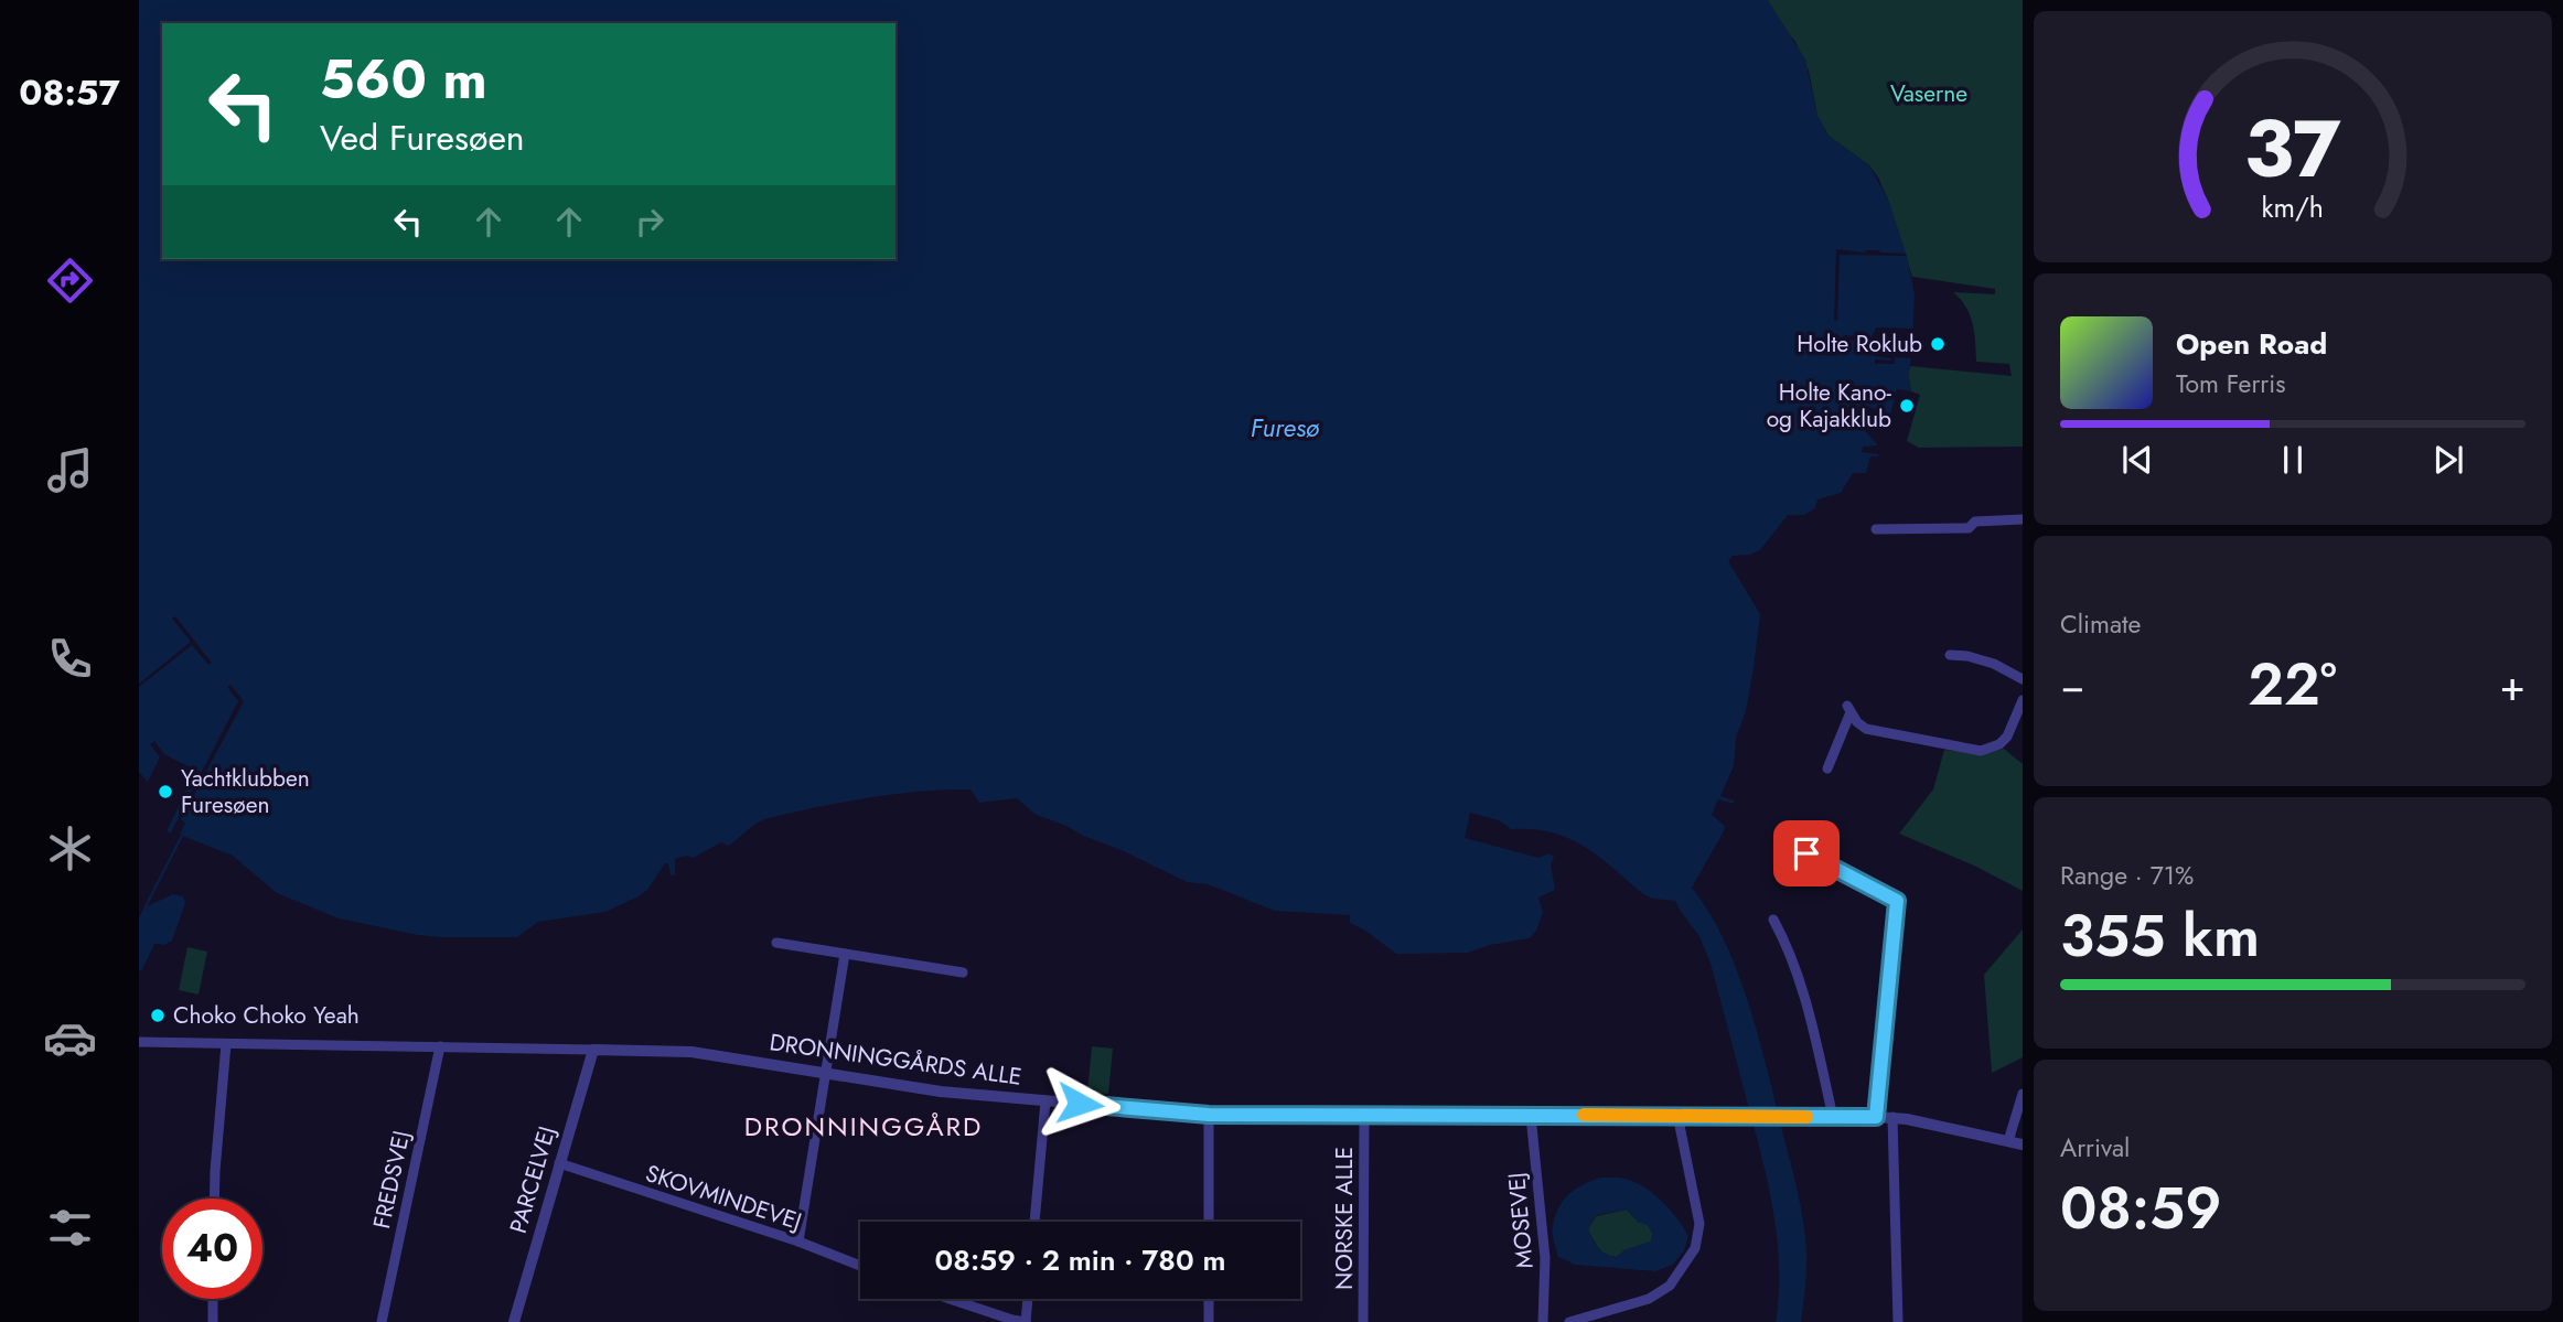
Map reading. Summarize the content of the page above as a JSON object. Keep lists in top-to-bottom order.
{
  "streets": {
    "street": [
      "DRONNINGGÅRDS ALLE",
      "FREDSVEJ",
      "PARCELVEJ",
      "SKOVMINDEVEJ",
      "NORSKE ALLE",
      "MOSEVEJ"
    ]
  },
  "crossings": [
    ["DRONNINGGÅRDS ALLE", "FREDSVEJ"],
    ["DRONNINGGÅRDS ALLE", "PARCELVEJ"],
    ["DRONNINGGÅRDS ALLE", "NORSKE ALLE"],
    ["DRONNINGGÅRDS ALLE", "MOSEVEJ"],
    ["PARCELVEJ", "SKOVMINDEVEJ"]
  ],
  "districts": ["DRONNINGGÅRD"],
  "water": ["Furesø"],
  "parks": ["Vaserne"],
  "places": [
    "Holte Roklub",
    "Holte Kano- og Kajakklub",
    "Yachtklubben Furesøen",
    "Choko Choko Yeah"
  ],
  "page": {
    "tabs": "08:57",
    "turn": ["560 m", "Ved Furesøen"],
    "song": ["Open Road", "Tom Ferris"],
    "tile": [
      "Climate",
      ["Range · 71%", "355 km"],
      ["Arrival", "08:59"]
    ],
    "heat": ["−", "22°", "+"],
    "limit": "40",
    "trip": "08:59 · 2 min · 780 m",
    "gauge": ["37", "km/h"]
  }
}
